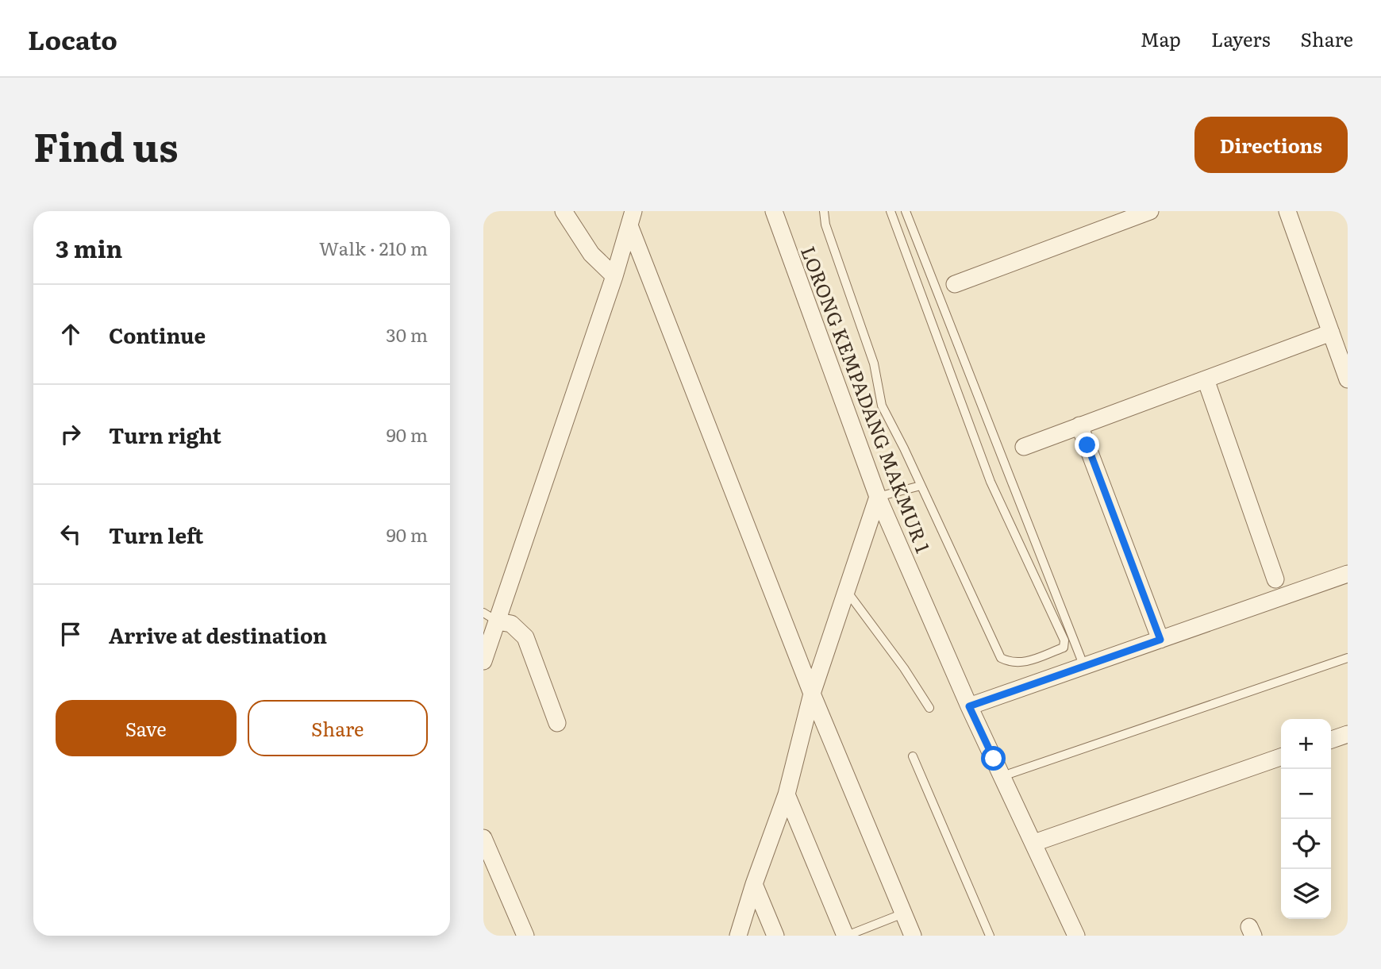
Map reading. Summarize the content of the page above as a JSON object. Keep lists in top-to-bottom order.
{
  "streets": {
    "street": ["LORONG KEMPADANG MAKMUR 1"]
  },
  "page": {
    "header": "Locato",
    "nav": ["Map", "Layers", "Share"],
    "title": "Find us",
    "buttons": [
      "Directions",
      ["Save", "Share"]
    ],
    "heading": ["3 min", "Walk · 210 m"],
    "list": [
      ["Continue", "30 m"],
      ["Turn right", "90 m"],
      ["Turn left", "90 m"],
      "Arrive at destination"
    ],
    "map_buttons": ["+", "−"]
  }
}
